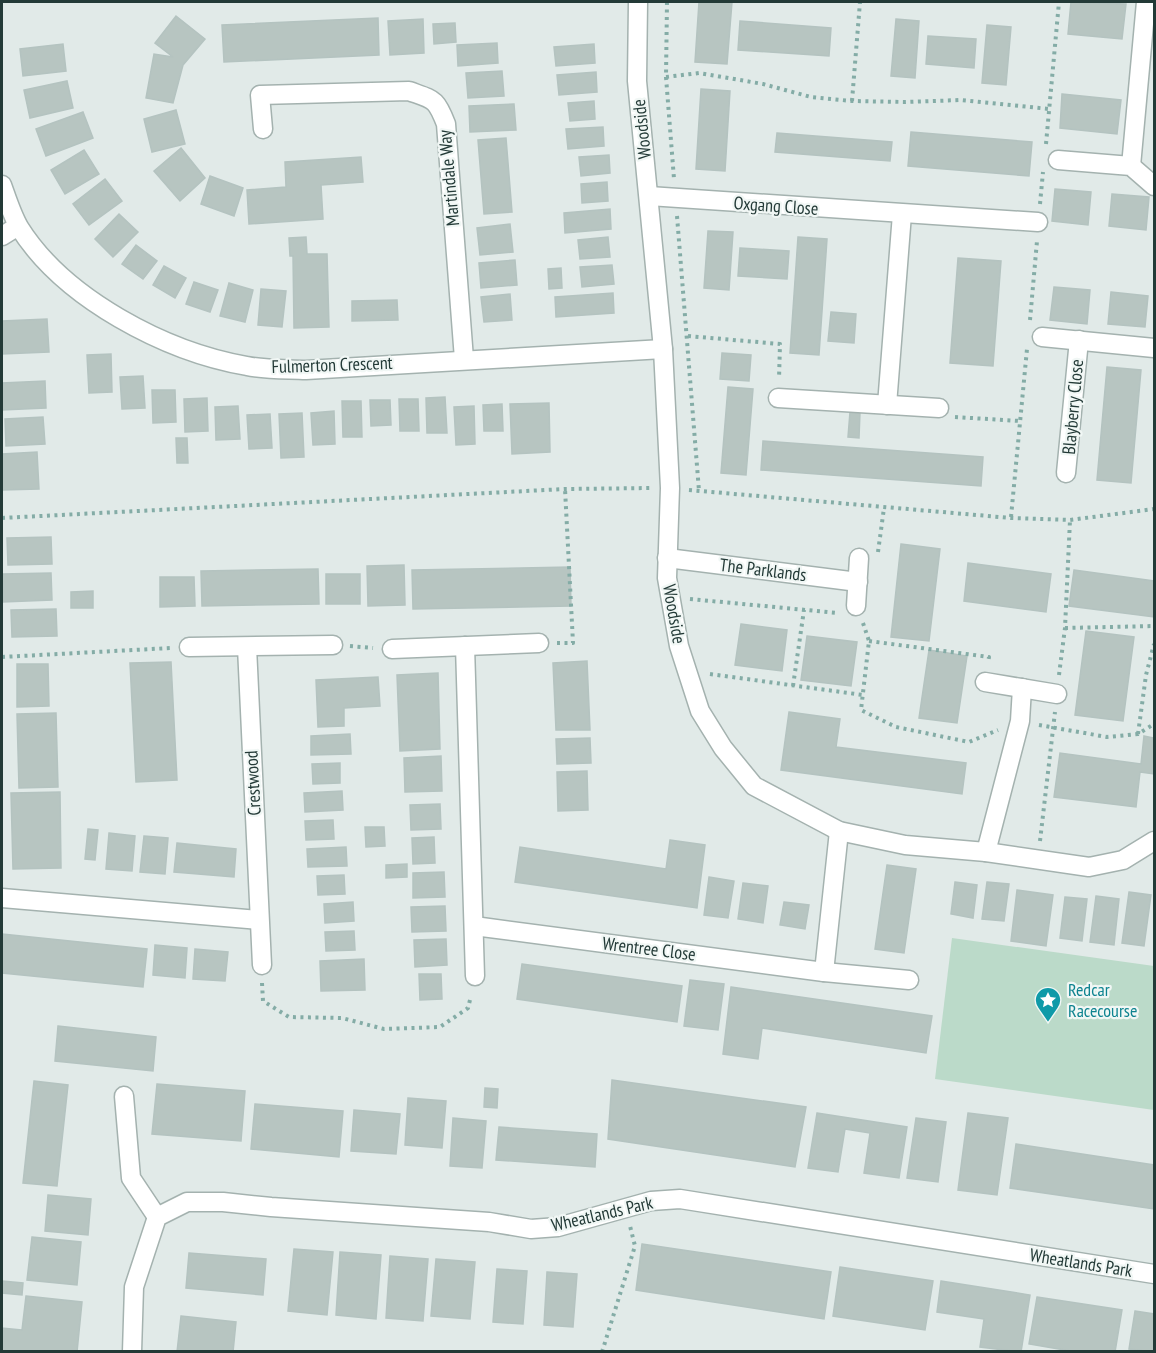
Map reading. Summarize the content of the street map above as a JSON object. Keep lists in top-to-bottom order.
{
  "streets": {
    "street": [
      "Woodside",
      "Martindale Way",
      "Oxgang Close",
      "Fulmerton Crescent",
      "Blayberry Close",
      "The Parklands",
      "Crestwood",
      "Wrentree Close",
      "Wheatlands Park"
    ]
  },
  "crossings": [
    ["Woodside", "Oxgang Close"],
    ["Woodside", "Fulmerton Crescent"],
    ["Woodside", "The Parklands"],
    ["Martindale Way", "Fulmerton Crescent"]
  ],
  "places": {
    "place": ["Redcar Racecourse"]
  }
}
